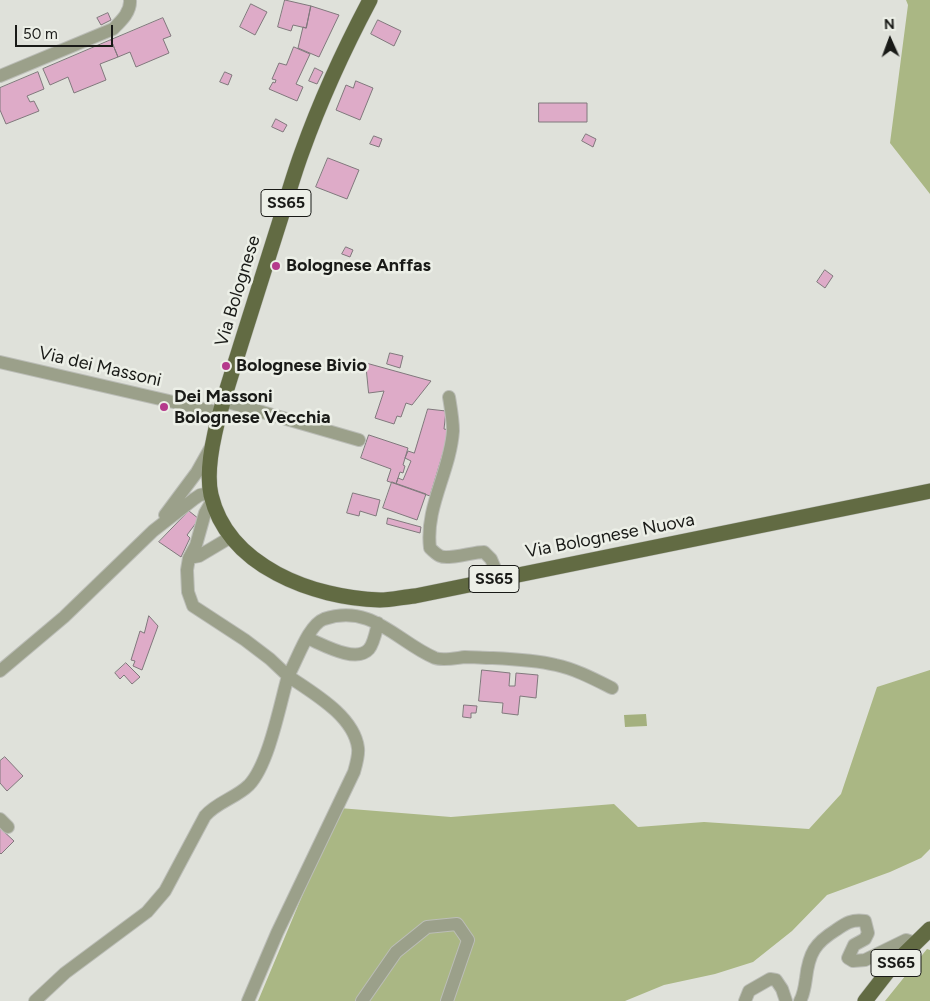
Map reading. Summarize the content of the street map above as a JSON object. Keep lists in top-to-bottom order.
{
  "streets": {
    "main road": ["SS65", "Via Bolognese", "Via Bolognese Nuova"],
    "street": ["Via dei Massoni"]
  },
  "crossings": [
    ["Via Bolognese", "Via dei Massoni"],
    ["Via Bolognese", "Via Bolognese Nuova"]
  ],
  "places": ["Bolognese Anffas", "Bolognese Bivio", "Dei Massoni Bolognese Vecchia"],
  "scale_bar": "50 m",
  "north": "top"
}
